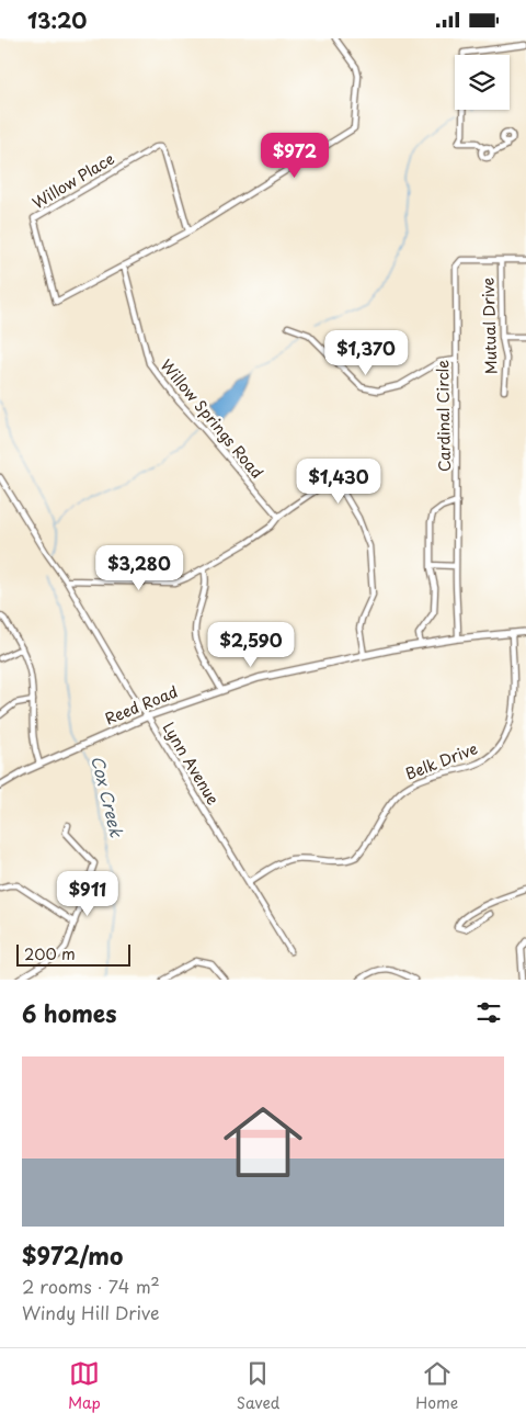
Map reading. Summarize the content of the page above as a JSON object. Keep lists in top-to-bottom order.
{
  "streets": {
    "street": [
      "Willow Place",
      "Mutual Drive",
      "Cardinal Circle",
      "Willow Springs Road",
      "Reed Road",
      "Belk Drive",
      "Lynn Avenue"
    ]
  },
  "crossings": [
    ["Willow Place", "Willow Springs Road"],
    ["Mutual Drive", "Cardinal Circle"],
    ["Cardinal Circle", "Reed Road"],
    ["Reed Road", "Belk Drive"],
    ["Reed Road", "Lynn Avenue"],
    ["Belk Drive", "Lynn Avenue"]
  ],
  "water": ["Cox Creek"],
  "scale_bar": "200 m",
  "page": {
    "status": "13:20",
    "price": [
      "$972",
      "$1,370",
      "$1,430",
      "$3,280",
      "$2,590",
      "$911"
    ],
    "scale": "200 m",
    "heading": "6 homes",
    "list": [
      {
        "name": "$972/mo",
        "note": "2 rooms · 74 m² · Windy Hill Drive"
      }
    ],
    "tabs": ["Map", "Saved", "Home"]
  }
}
